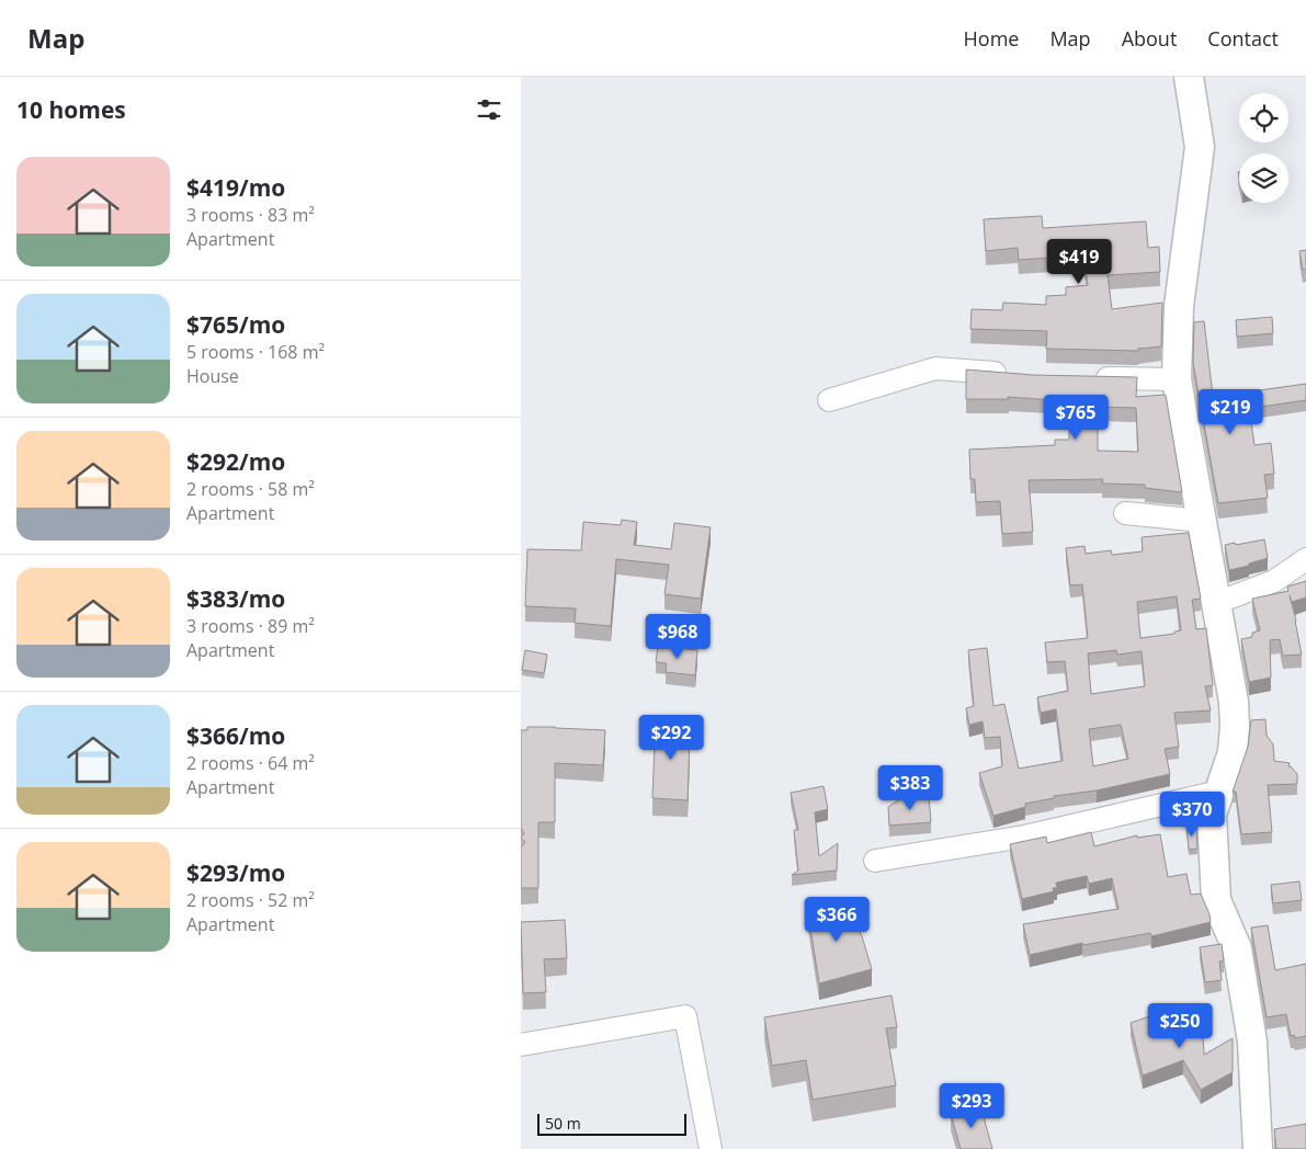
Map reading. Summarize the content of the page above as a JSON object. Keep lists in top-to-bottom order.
{
  "scale_bar": "50 m",
  "page": {
    "header": "Map",
    "nav": [
      "Home",
      "Map",
      "About",
      "Contact"
    ],
    "heading": "10 homes",
    "list": [
      {
        "name": "$419/mo",
        "note": "3 rooms · 83 m² · Apartment"
      },
      {
        "name": "$765/mo",
        "note": "5 rooms · 168 m² · House"
      },
      {
        "name": "$292/mo",
        "note": "2 rooms · 58 m² · Apartment"
      },
      {
        "name": "$383/mo",
        "note": "3 rooms · 89 m² · Apartment"
      },
      {
        "name": "$366/mo",
        "note": "2 rooms · 64 m² · Apartment"
      },
      {
        "name": "$293/mo",
        "note": "2 rooms · 52 m² · Apartment"
      }
    ],
    "price": [
      "$419",
      "$219",
      "$765",
      "$968",
      "$292",
      "$383",
      "$370",
      "$366",
      "$250",
      "$293"
    ],
    "scale": "50 m"
  }
}
